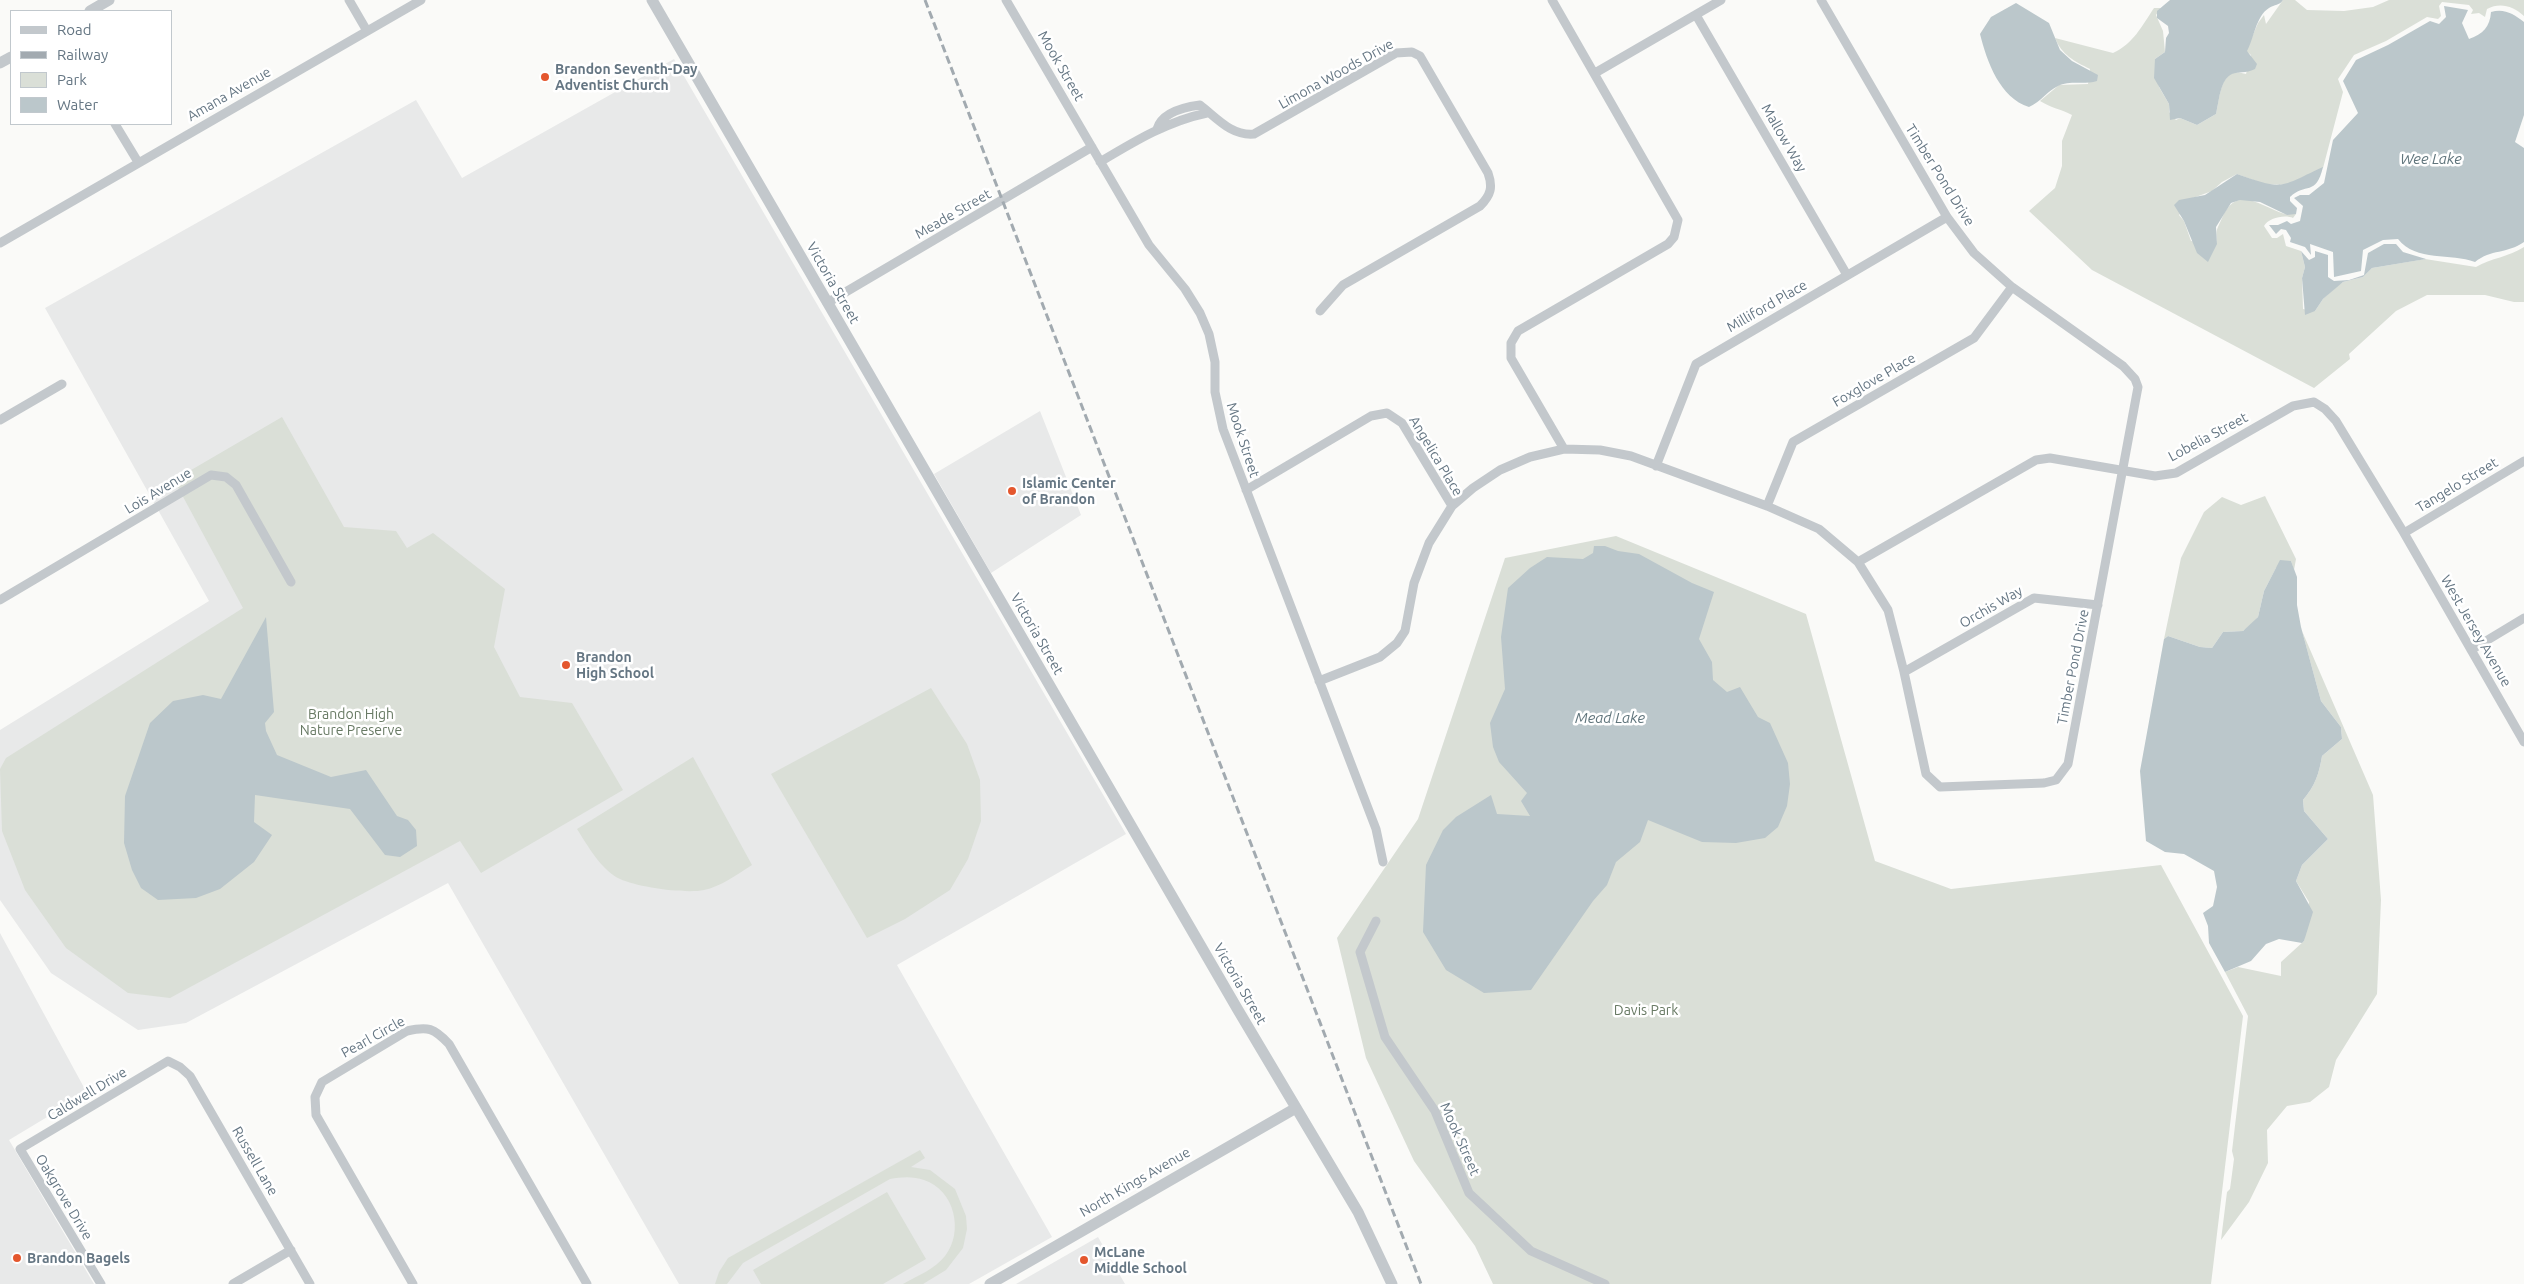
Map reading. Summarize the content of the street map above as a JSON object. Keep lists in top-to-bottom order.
{
  "streets": {
    "street": [
      "Mook Street",
      "Limona Woods Drive",
      "Amana Avenue",
      "Mallow Way",
      "Timber Pond Drive",
      "Meade Street",
      "Victoria Street",
      "Milliford Place",
      "Foxglove Place",
      "Lobelia Street",
      "Angelica Place",
      "Tangelo Street",
      "Lois Avenue",
      "Orchis Way",
      "West Jersey Avenue",
      "Pearl Circle",
      "Caldwell Drive",
      "Russell Lane",
      "North Kings Avenue",
      "Oakgrove Drive"
    ]
  },
  "crossings": [
    ["Mook Street", "Limona Woods Drive"],
    ["Mook Street", "Meade Street"],
    ["Mook Street", "Angelica Place"],
    ["Mallow Way", "Milliford Place"],
    ["Timber Pond Drive", "Milliford Place"],
    ["Timber Pond Drive", "Foxglove Place"],
    ["Timber Pond Drive", "Lobelia Street"],
    ["Timber Pond Drive", "Angelica Place"],
    ["Timber Pond Drive", "Orchis Way"],
    ["Meade Street", "Victoria Street"],
    ["Victoria Street", "North Kings Avenue"],
    ["Lobelia Street", "Tangelo Street"],
    ["Lobelia Street", "West Jersey Avenue"],
    ["Tangelo Street", "West Jersey Avenue"],
    ["Caldwell Drive", "Russell Lane"],
    ["Caldwell Drive", "Oakgrove Drive"]
  ],
  "water": ["Wee Lake", "Mead Lake"],
  "parks": ["Brandon High Nature Preserve", "Davis Park"],
  "places": [
    "Brandon Seventh-Day Adventist Church",
    "Islamic Center of Brandon",
    "Brandon High School",
    "Brandon Bagels",
    "McLane Middle School"
  ],
  "legend": [
    "Road",
    "Railway",
    "Park",
    "Water"
  ]
}
